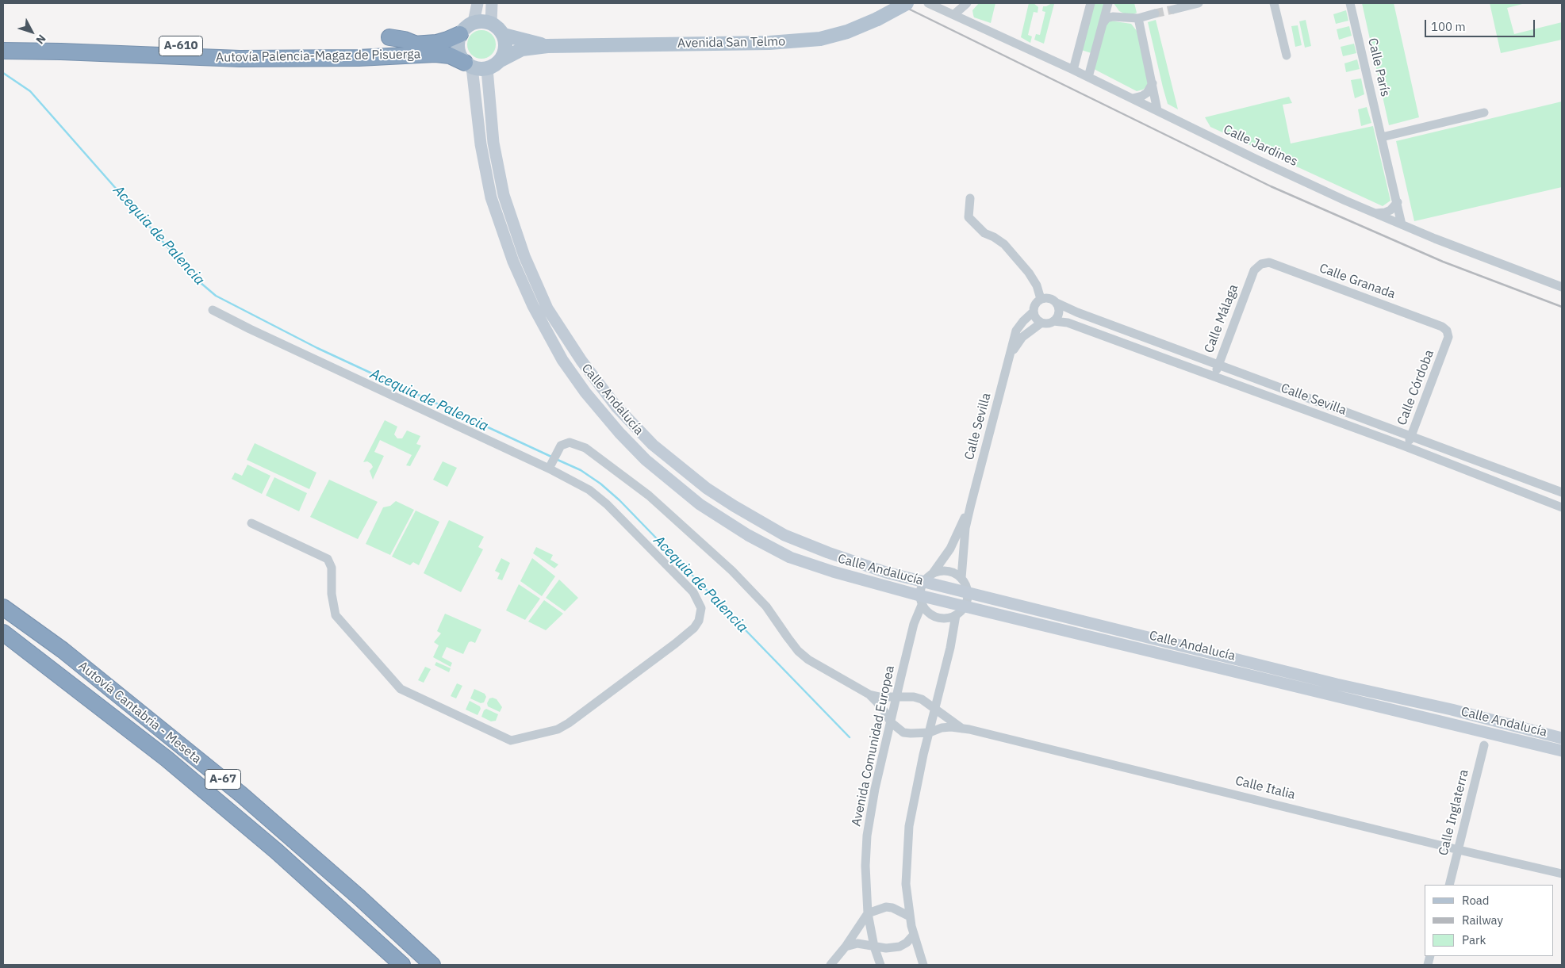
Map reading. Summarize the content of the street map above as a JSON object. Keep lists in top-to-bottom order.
{
  "streets": {
    "highway": [
      "A-610",
      "Autovía Palencia-Magaz de Pisuerga",
      "Autovía Cantabria - Meseta",
      "A-67"
    ],
    "main road": ["Avenida San Telmo", "Calle Andalucía"],
    "street": [
      "Calle París",
      "Calle Jardines",
      "Calle Granada",
      "Calle Málaga",
      "Calle Córdoba",
      "Calle Sevilla",
      "Avenida Comunidad Europea",
      "Calle Italia",
      "Calle Inglaterra"
    ]
  },
  "crossings": [
    ["Avenida San Telmo", "Autovía Palencia-Magaz de Pisuerga"],
    ["Avenida San Telmo", "Calle Andalucía"],
    ["Autovía Palencia-Magaz de Pisuerga", "Calle Andalucía"],
    ["Calle París", "Calle Jardines"],
    ["Calle Granada", "Calle Málaga"],
    ["Calle Granada", "Calle Córdoba"],
    ["Calle Málaga", "Calle Sevilla"],
    ["Calle Córdoba", "Calle Sevilla"],
    ["Calle Andalucía", "Calle Sevilla"],
    ["Calle Andalucía", "Avenida Comunidad Europea"],
    ["Calle Sevilla", "Avenida Comunidad Europea"],
    ["Avenida Comunidad Europea", "Calle Italia"],
    ["Calle Italia", "Calle Inglaterra"]
  ],
  "water": ["Acequia de Palencia"],
  "legend": ["Road", "Railway", "Park"],
  "scale_bar": "100 m",
  "north": "bottom right"
}
